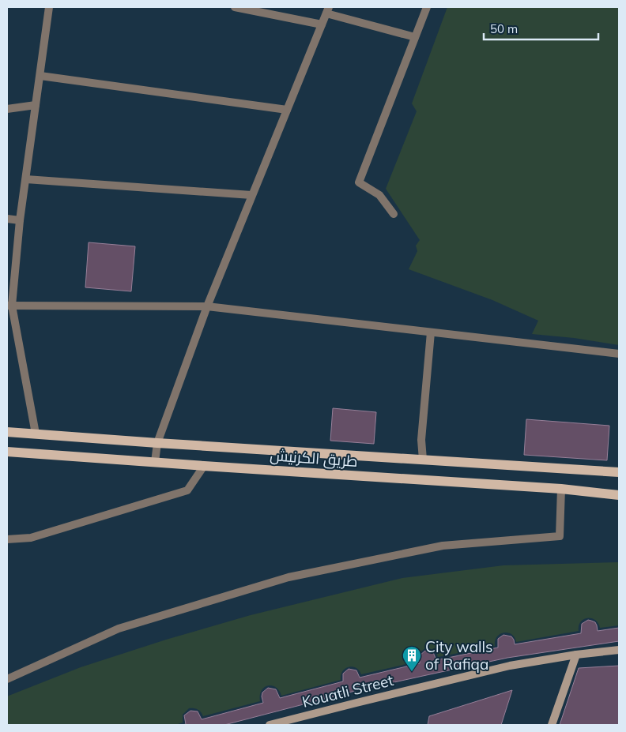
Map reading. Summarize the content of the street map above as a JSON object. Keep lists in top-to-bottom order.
{
  "streets": {
    "main road": ["طريق الكرنيش"],
    "street": ["Kouatli Street"]
  },
  "places": {
    "building": ["City walls of Rafiqa"]
  },
  "scale_bar": "50 m"
}
